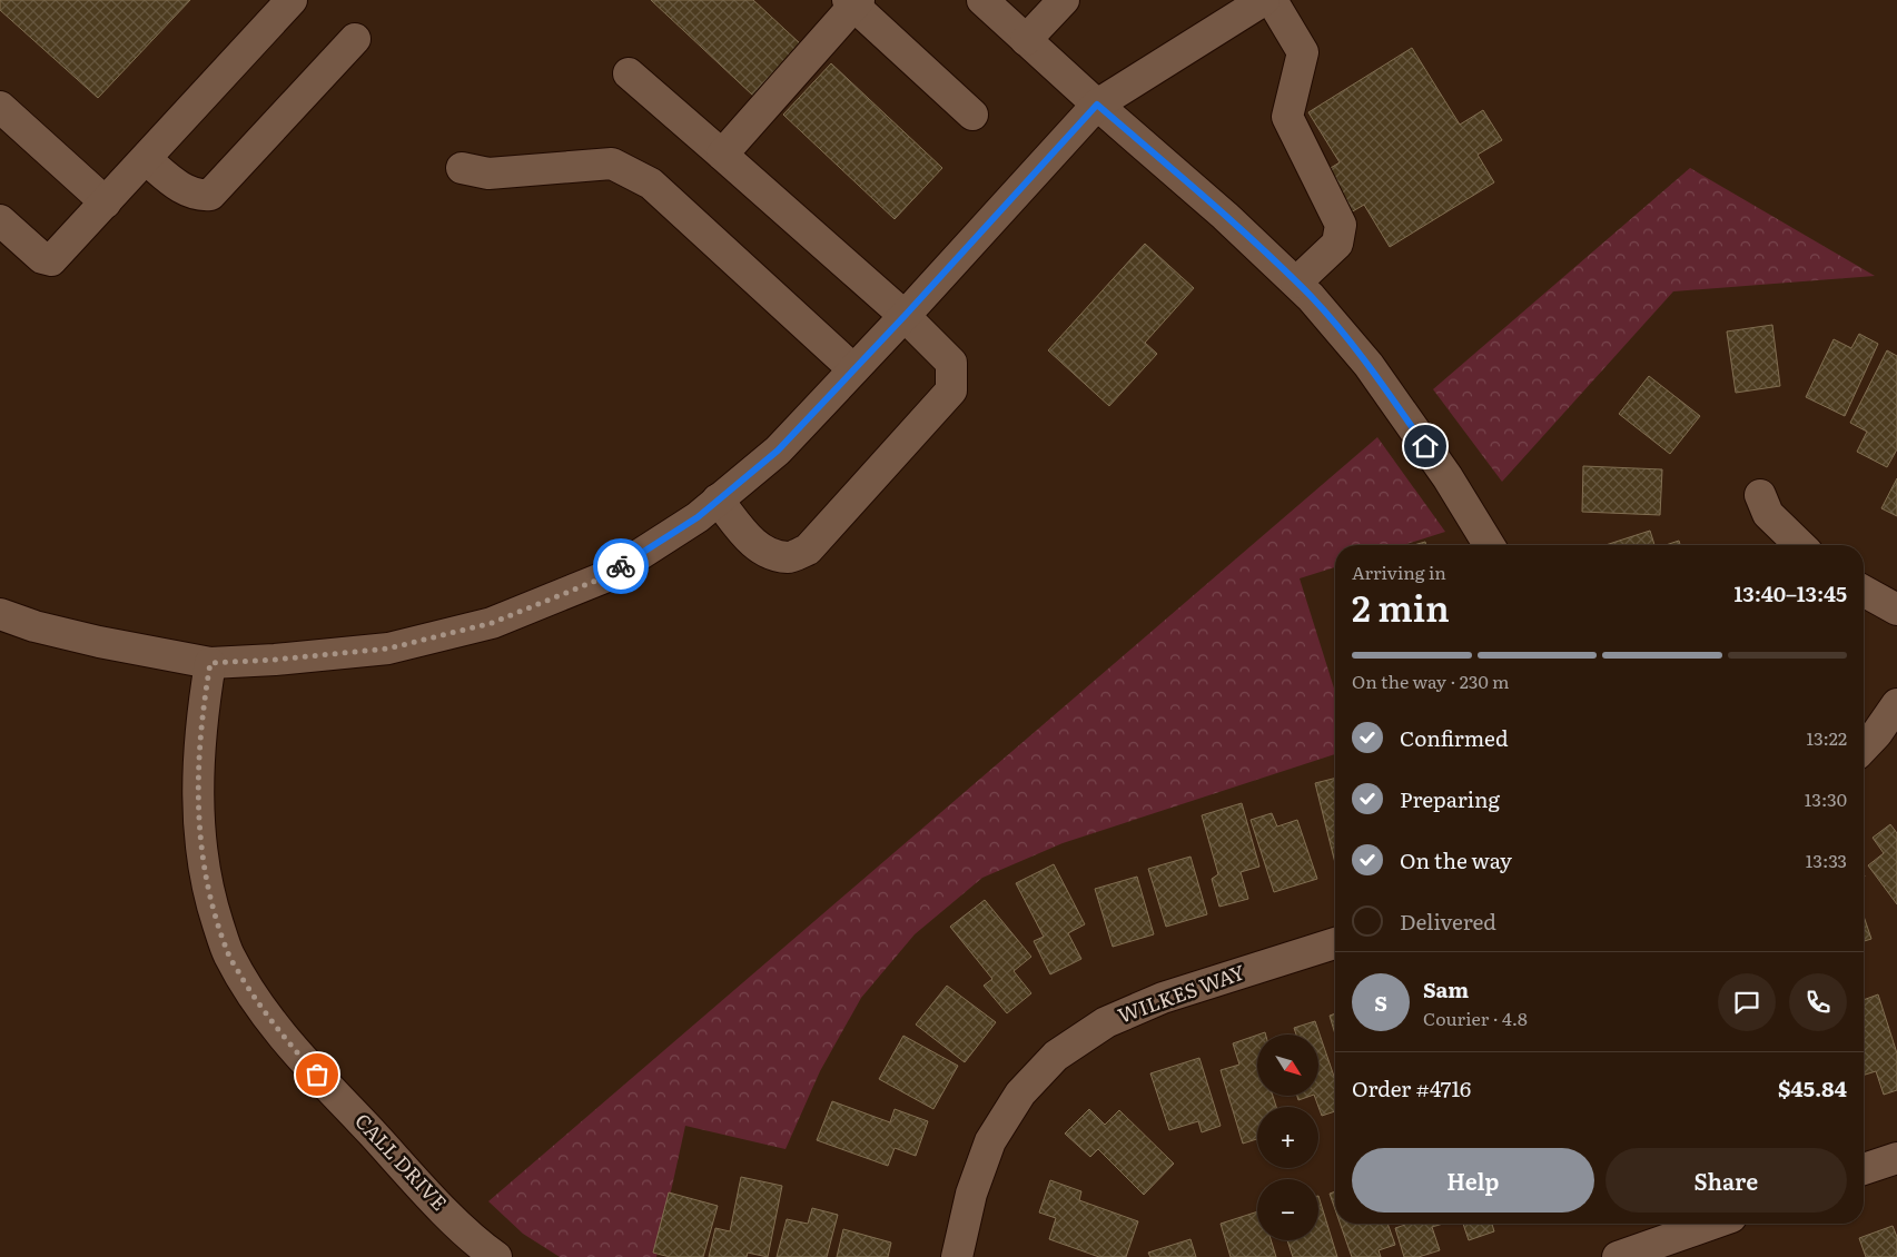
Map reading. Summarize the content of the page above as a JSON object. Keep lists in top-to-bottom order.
{
  "streets": {
    "street": ["WILKES WAY", "CALL DRIVE"]
  },
  "north": "bottom right",
  "page": {
    "heading": ["2 min", "Arriving in", "13:40–13:45"],
    "panel": [
      "Sam",
      "Courier · 4.8",
      "Order #4716",
      "$45.84"
    ],
    "bar": "On the way · 230 m",
    "list": [
      ["Confirmed", "13:22"],
      ["Preparing", "13:30"],
      ["On the way", "13:33"],
      "Delivered"
    ],
    "round": "S",
    "map_buttons": ["+", "−"],
    "buttons": ["Help", "Share"]
  }
}
